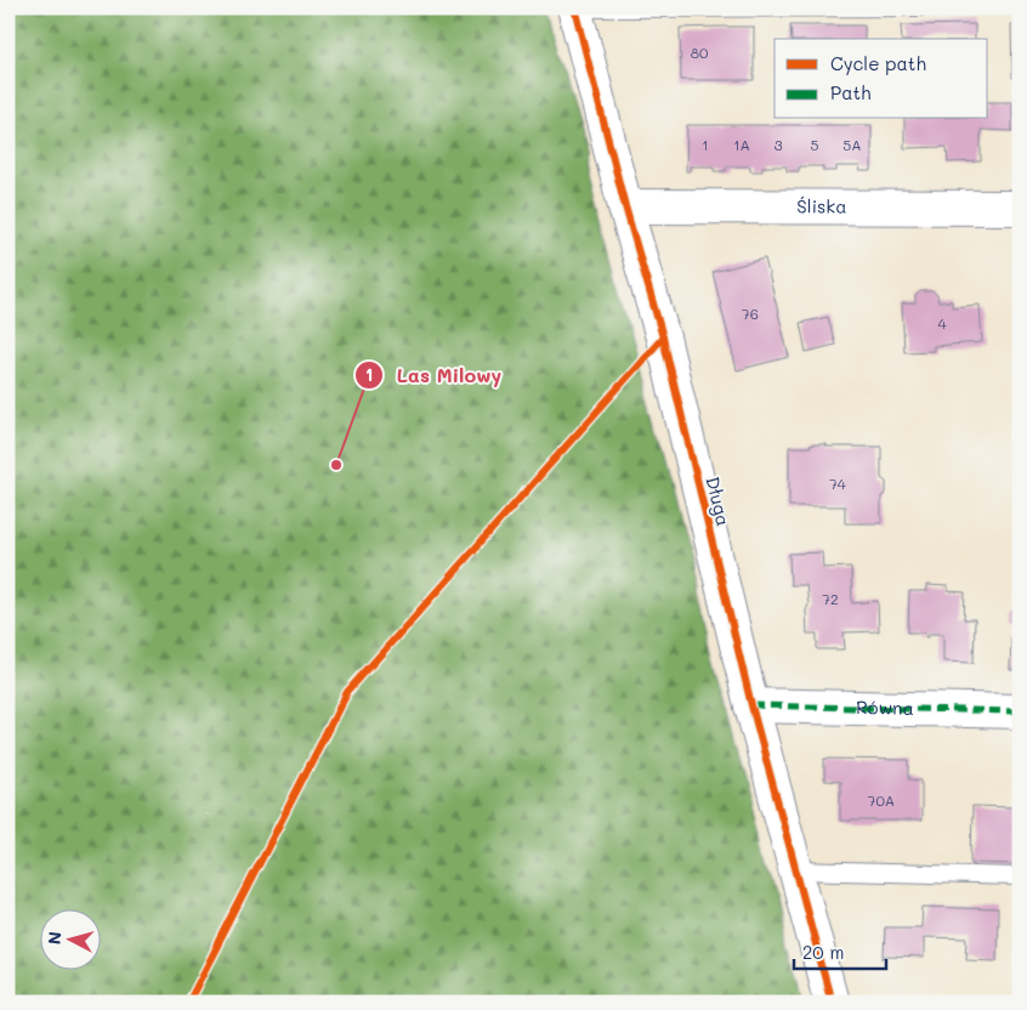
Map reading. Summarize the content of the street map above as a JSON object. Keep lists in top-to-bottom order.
{
  "streets": {
    "street": ["Śliska", "Długa", "Równa"]
  },
  "crossings": [
    ["Śliska", "Długa"],
    ["Długa", "Równa"]
  ],
  "places": ["Las Milowy"],
  "house_numbers": [
    "80",
    "1",
    "1A",
    "3",
    "5",
    "5A",
    "76",
    "4",
    "74",
    "72",
    "70A"
  ],
  "legend": ["Cycle path", "Path"],
  "scale_bar": "20 m",
  "north": "left"
}
